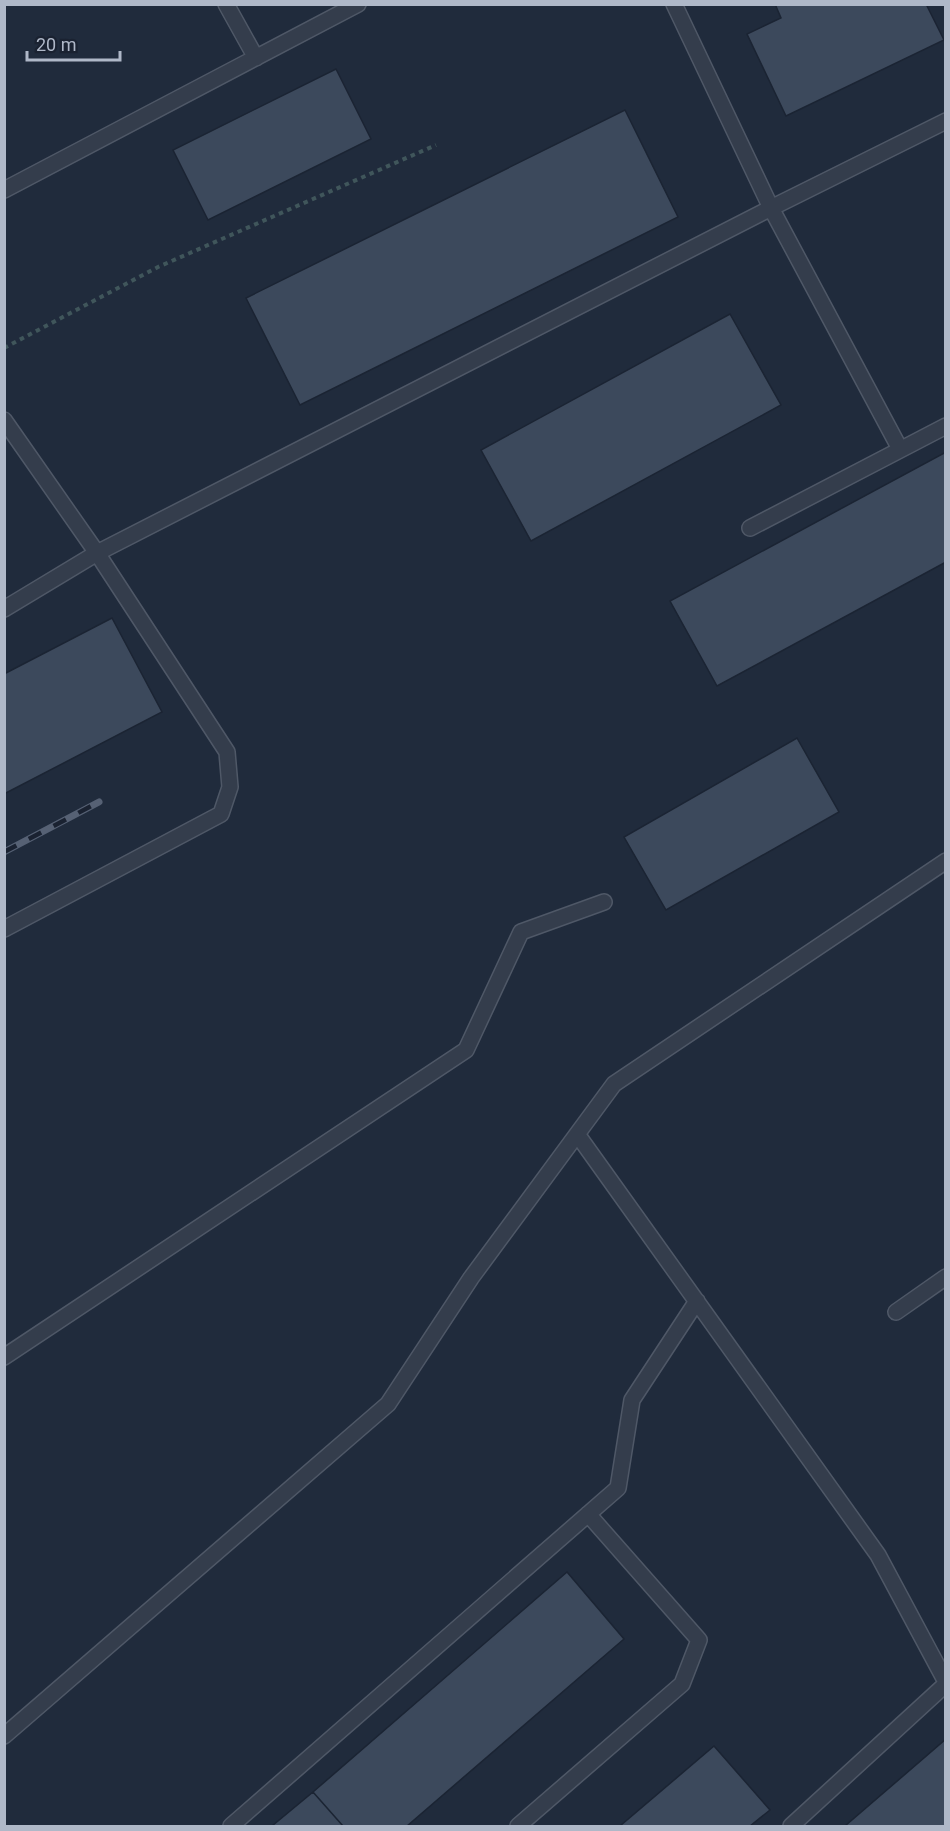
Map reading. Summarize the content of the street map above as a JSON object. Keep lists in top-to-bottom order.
{
  "scale_bar": "20 m"
}
